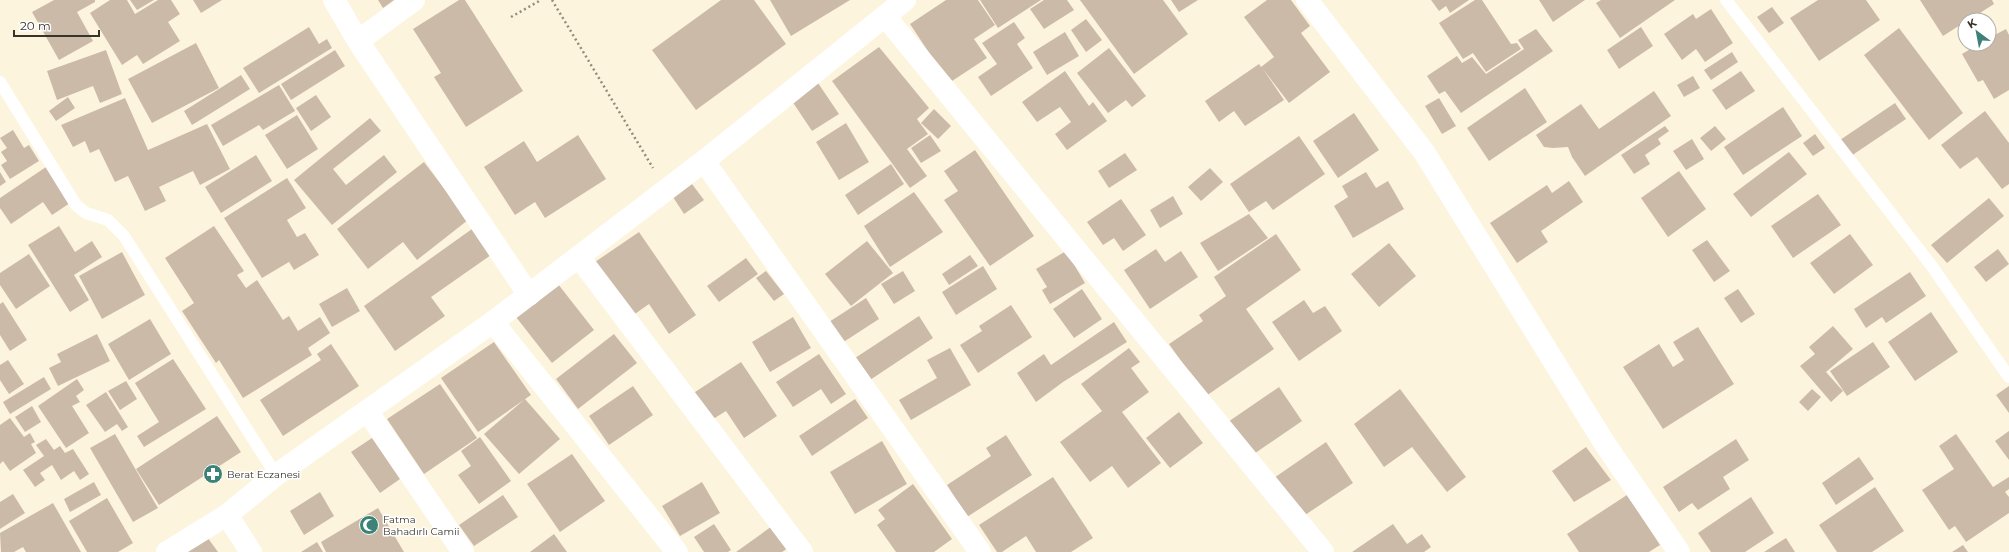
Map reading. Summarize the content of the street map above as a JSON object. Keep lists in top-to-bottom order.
{
  "places": {
    "pharmacy": ["Berat Eczanesi"],
    "mosque": ["Fatma Bahadırlı Camii"]
  },
  "scale_bar": "20 m",
  "north": "top left"
}
